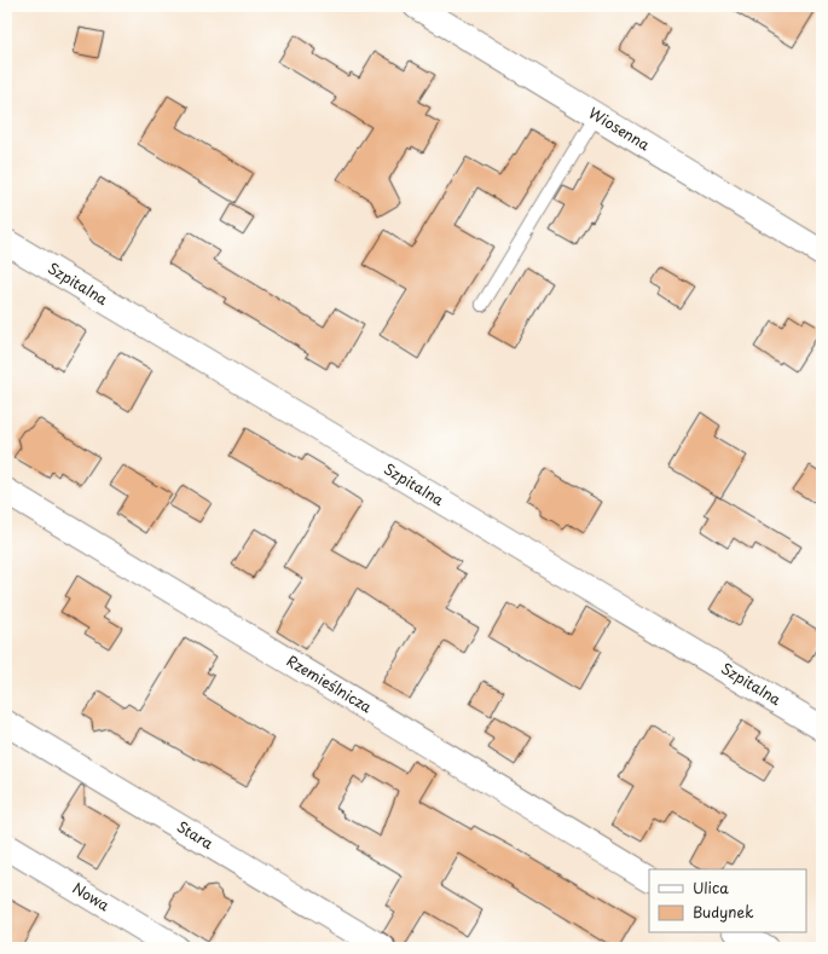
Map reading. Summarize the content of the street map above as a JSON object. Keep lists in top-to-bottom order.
{
  "streets": {
    "street": [
      "Wiosenna",
      "Szpitalna",
      "Rzemieślnicza",
      "Stara",
      "Nowa"
    ]
  },
  "legend": ["Ulica", "Budynek"]
}
